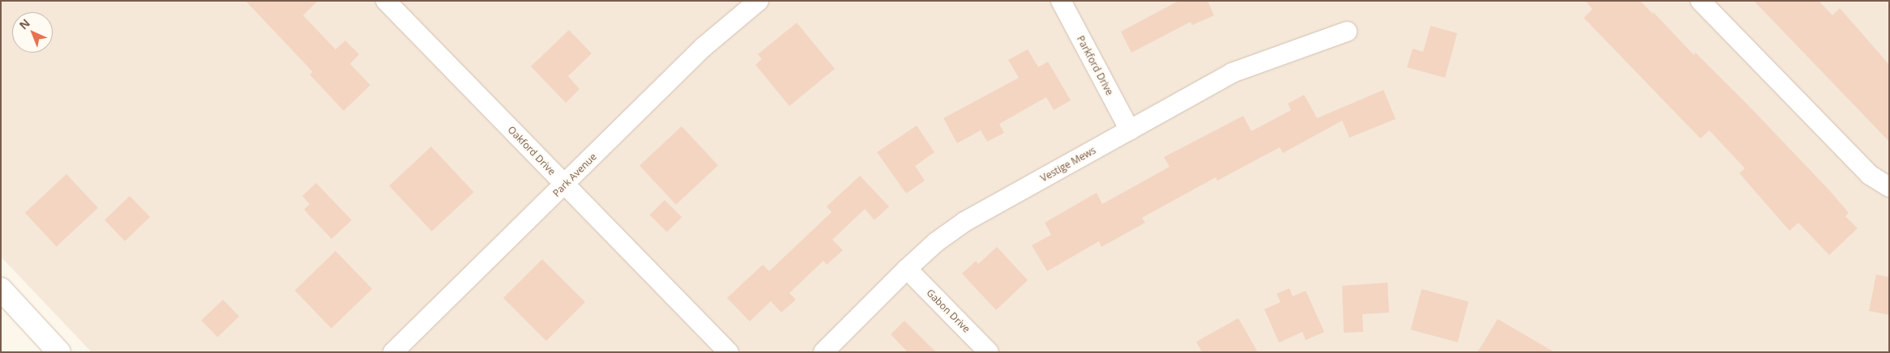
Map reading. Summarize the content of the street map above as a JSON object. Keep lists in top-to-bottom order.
{
  "streets": {
    "street": [
      "Parkford Drive",
      "Oakford Drive",
      "Vestige Mews",
      "Park Avenue",
      "Gabon Drive"
    ]
  },
  "crossings": [
    ["Parkford Drive", "Vestige Mews"],
    ["Oakford Drive", "Park Avenue"],
    ["Vestige Mews", "Gabon Drive"]
  ],
  "north": "top left"
}
